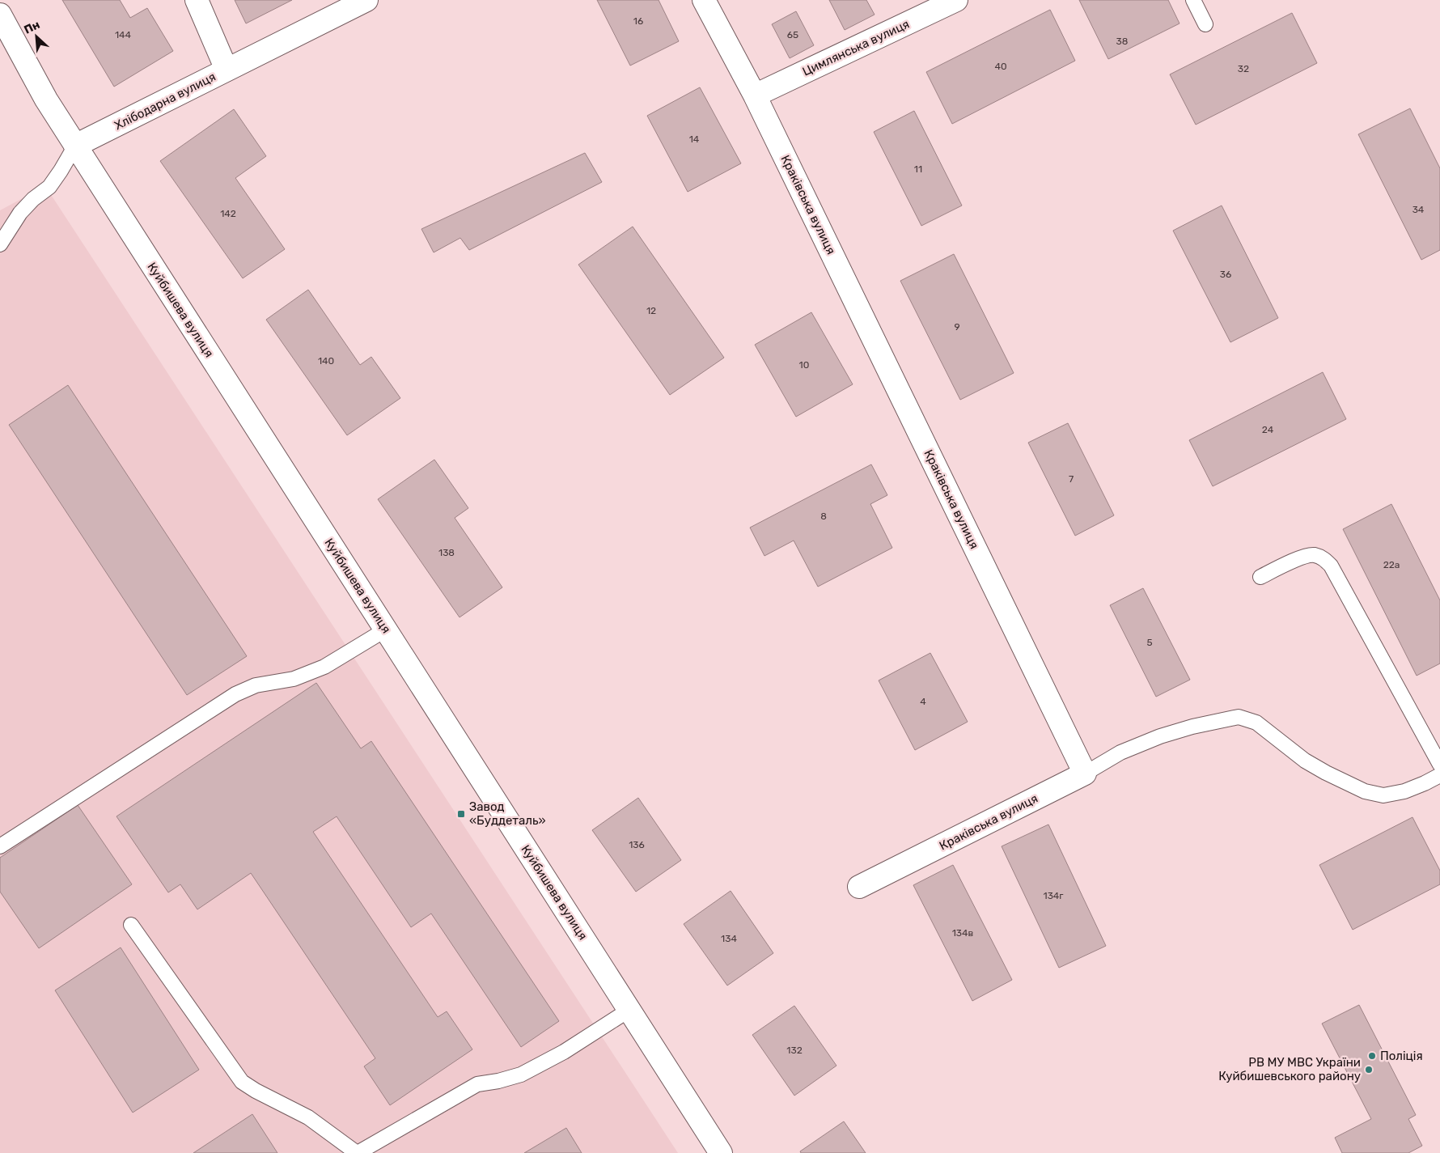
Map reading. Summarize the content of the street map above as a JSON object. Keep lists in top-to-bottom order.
{
  "streets": {
    "street": [
      "Цимлянська вулиця",
      "Хлібодарна вулиця",
      "Краківська вулиця",
      "Куйбишева вулиця"
    ]
  },
  "crossings": [
    ["Цимлянська вулиця", "Краківська вулиця"],
    ["Хлібодарна вулиця", "Куйбишева вулиця"]
  ],
  "places": {
    "transit": ["Завод «Буддеталь»"],
    "other": ["Поліція", "РВ МУ МВС України Куйбишевського району"]
  },
  "house_numbers": [
    "16",
    "144",
    "65",
    "38",
    "40",
    "32",
    "14",
    "11",
    "34",
    "142",
    "36",
    "12",
    "9",
    "140",
    "10",
    "24",
    "7",
    "8",
    "138",
    "22а",
    "5",
    "4",
    "136",
    "134г",
    "134в",
    "134",
    "132"
  ],
  "north": "top left"
}
